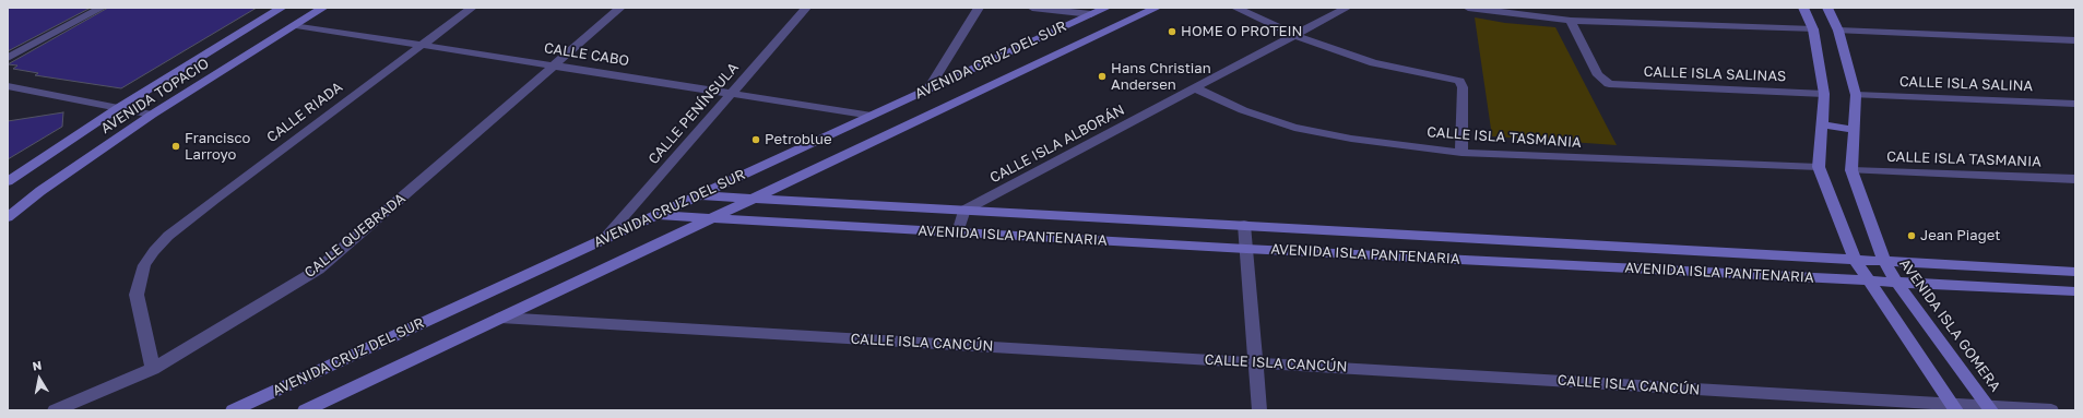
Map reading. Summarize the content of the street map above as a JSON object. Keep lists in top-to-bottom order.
{
  "streets": {
    "street": [
      "CALLE CABO",
      "AVENIDA CRUZ DEL SUR",
      "CALLE ISLA SALINAS",
      "CALLE ISLA SALINA",
      "AVENIDA TOPACIO",
      "CALLE RIADA",
      "CALLE PENÍNSULA",
      "CALLE ISLA TASMANIA",
      "CALLE ISLA ALBORÁN",
      "CALLE QUEBRADA",
      "AVENIDA ISLA PANTENARIA",
      "AVENIDA ISLA GOMERA",
      "CALLE ISLA CANCÚN"
    ]
  },
  "crossings": [
    ["CALLE CABO", "AVENIDA CRUZ DEL SUR"],
    ["CALLE CABO", "AVENIDA TOPACIO"],
    ["CALLE CABO", "CALLE RIADA"],
    ["CALLE CABO", "CALLE PENÍNSULA"],
    ["CALLE CABO", "CALLE QUEBRADA"],
    ["AVENIDA CRUZ DEL SUR", "CALLE PENÍNSULA"],
    ["AVENIDA CRUZ DEL SUR", "AVENIDA ISLA PANTENARIA"],
    ["AVENIDA CRUZ DEL SUR", "CALLE ISLA CANCÚN"],
    ["CALLE ISLA SALINA", "AVENIDA ISLA GOMERA"],
    ["CALLE RIADA", "CALLE QUEBRADA"],
    ["CALLE ISLA TASMANIA", "CALLE ISLA ALBORÁN"],
    ["CALLE ISLA TASMANIA", "AVENIDA ISLA GOMERA"],
    ["CALLE ISLA ALBORÁN", "AVENIDA ISLA PANTENARIA"],
    ["AVENIDA ISLA PANTENARIA", "AVENIDA ISLA GOMERA"],
    ["AVENIDA ISLA GOMERA", "CALLE ISLA CANCÚN"]
  ],
  "places": [
    "HOME O PROTEIN",
    "Hans Christian Andersen",
    "Petroblue",
    "Francisco Larroyo",
    "Jean Piaget"
  ],
  "north": "top"
}
